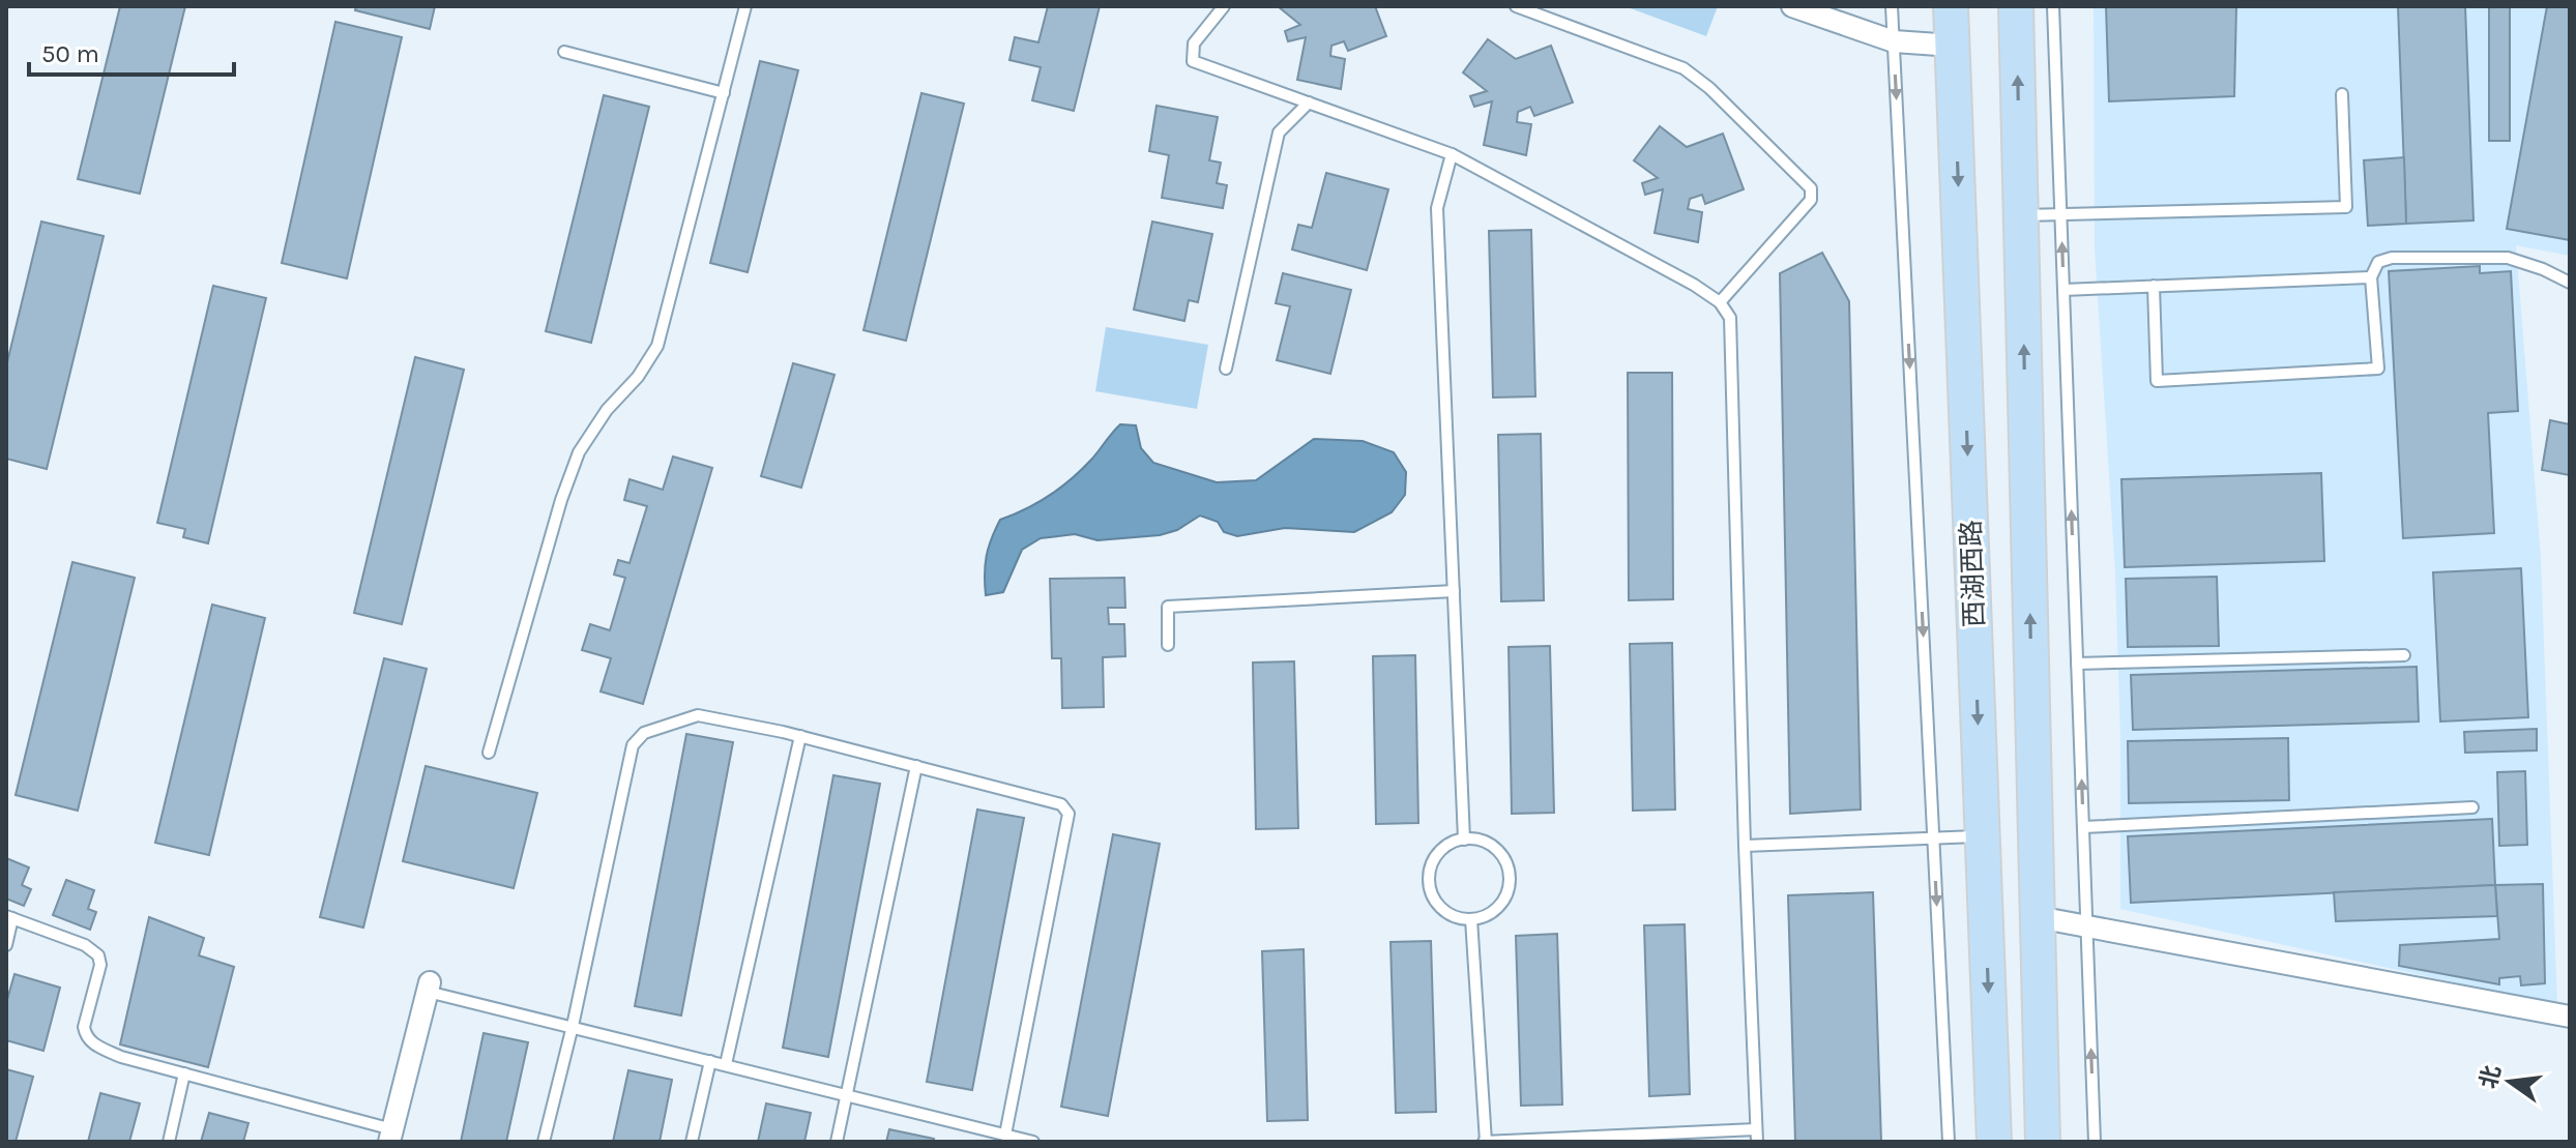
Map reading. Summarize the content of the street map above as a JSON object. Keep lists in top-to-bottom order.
{
  "streets": {
    "main road": ["西湖西路"]
  },
  "scale_bar": "50 m",
  "north": "left"
}
